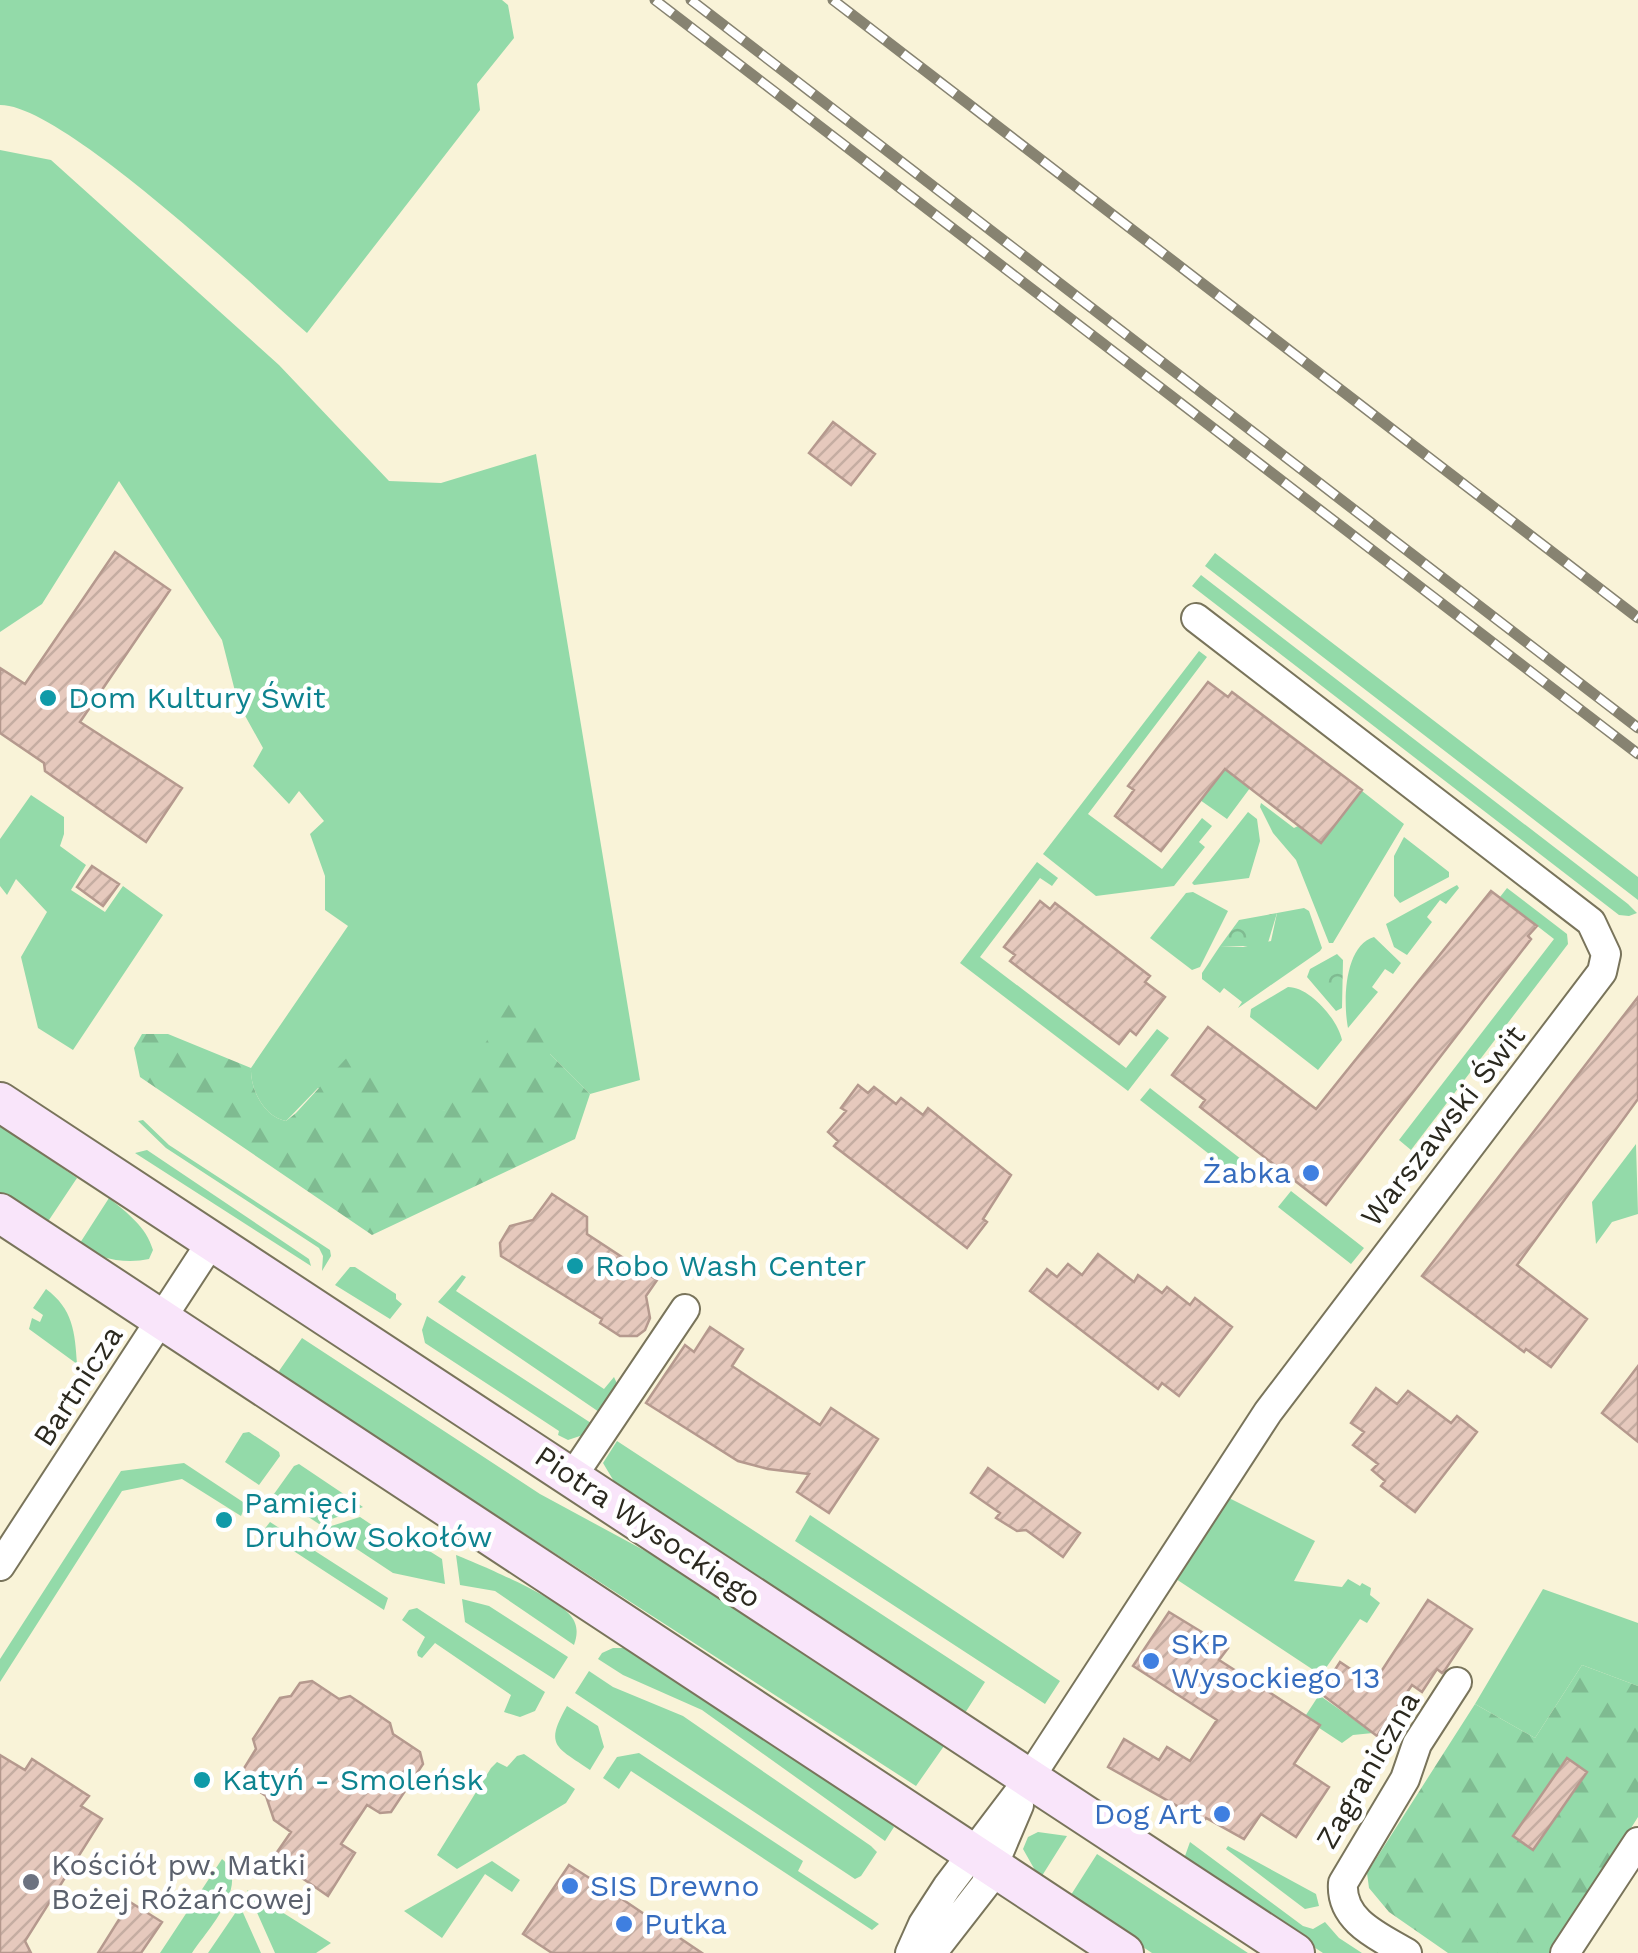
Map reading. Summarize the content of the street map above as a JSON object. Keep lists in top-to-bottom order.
{
  "streets": {
    "main road": ["Piotra Wysockiego"],
    "street": ["Warszawski Świt", "Bartnicza", "Zagraniczna"]
  },
  "crossings": [
    ["Warszawski Świt", "Piotra Wysockiego"],
    ["Bartnicza", "Piotra Wysockiego"]
  ],
  "places": [
    "Dom Kultury Świt",
    "Żabka",
    "Robo Wash Center",
    "Pamięci Druhów Sokołów",
    "SKP Wysockiego 13",
    "Katyń - Smoleńsk",
    "Dog Art",
    "Kościół pw. Matki Bożej Różańcowej",
    "SIS Drewno",
    "Putka"
  ]
}
